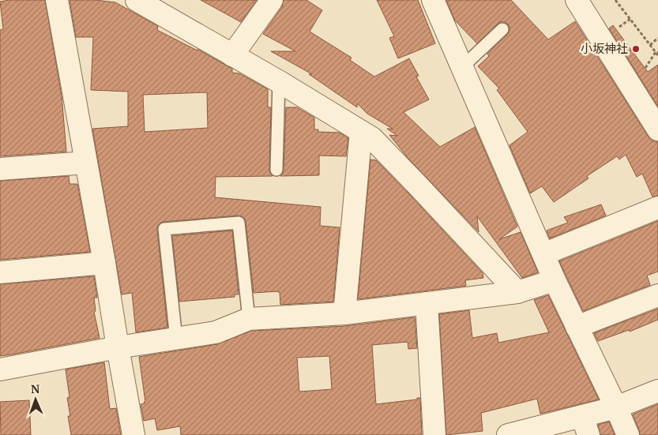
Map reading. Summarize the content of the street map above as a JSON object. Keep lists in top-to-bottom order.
{
  "places": ["小坂神社"],
  "north": "top"
}
